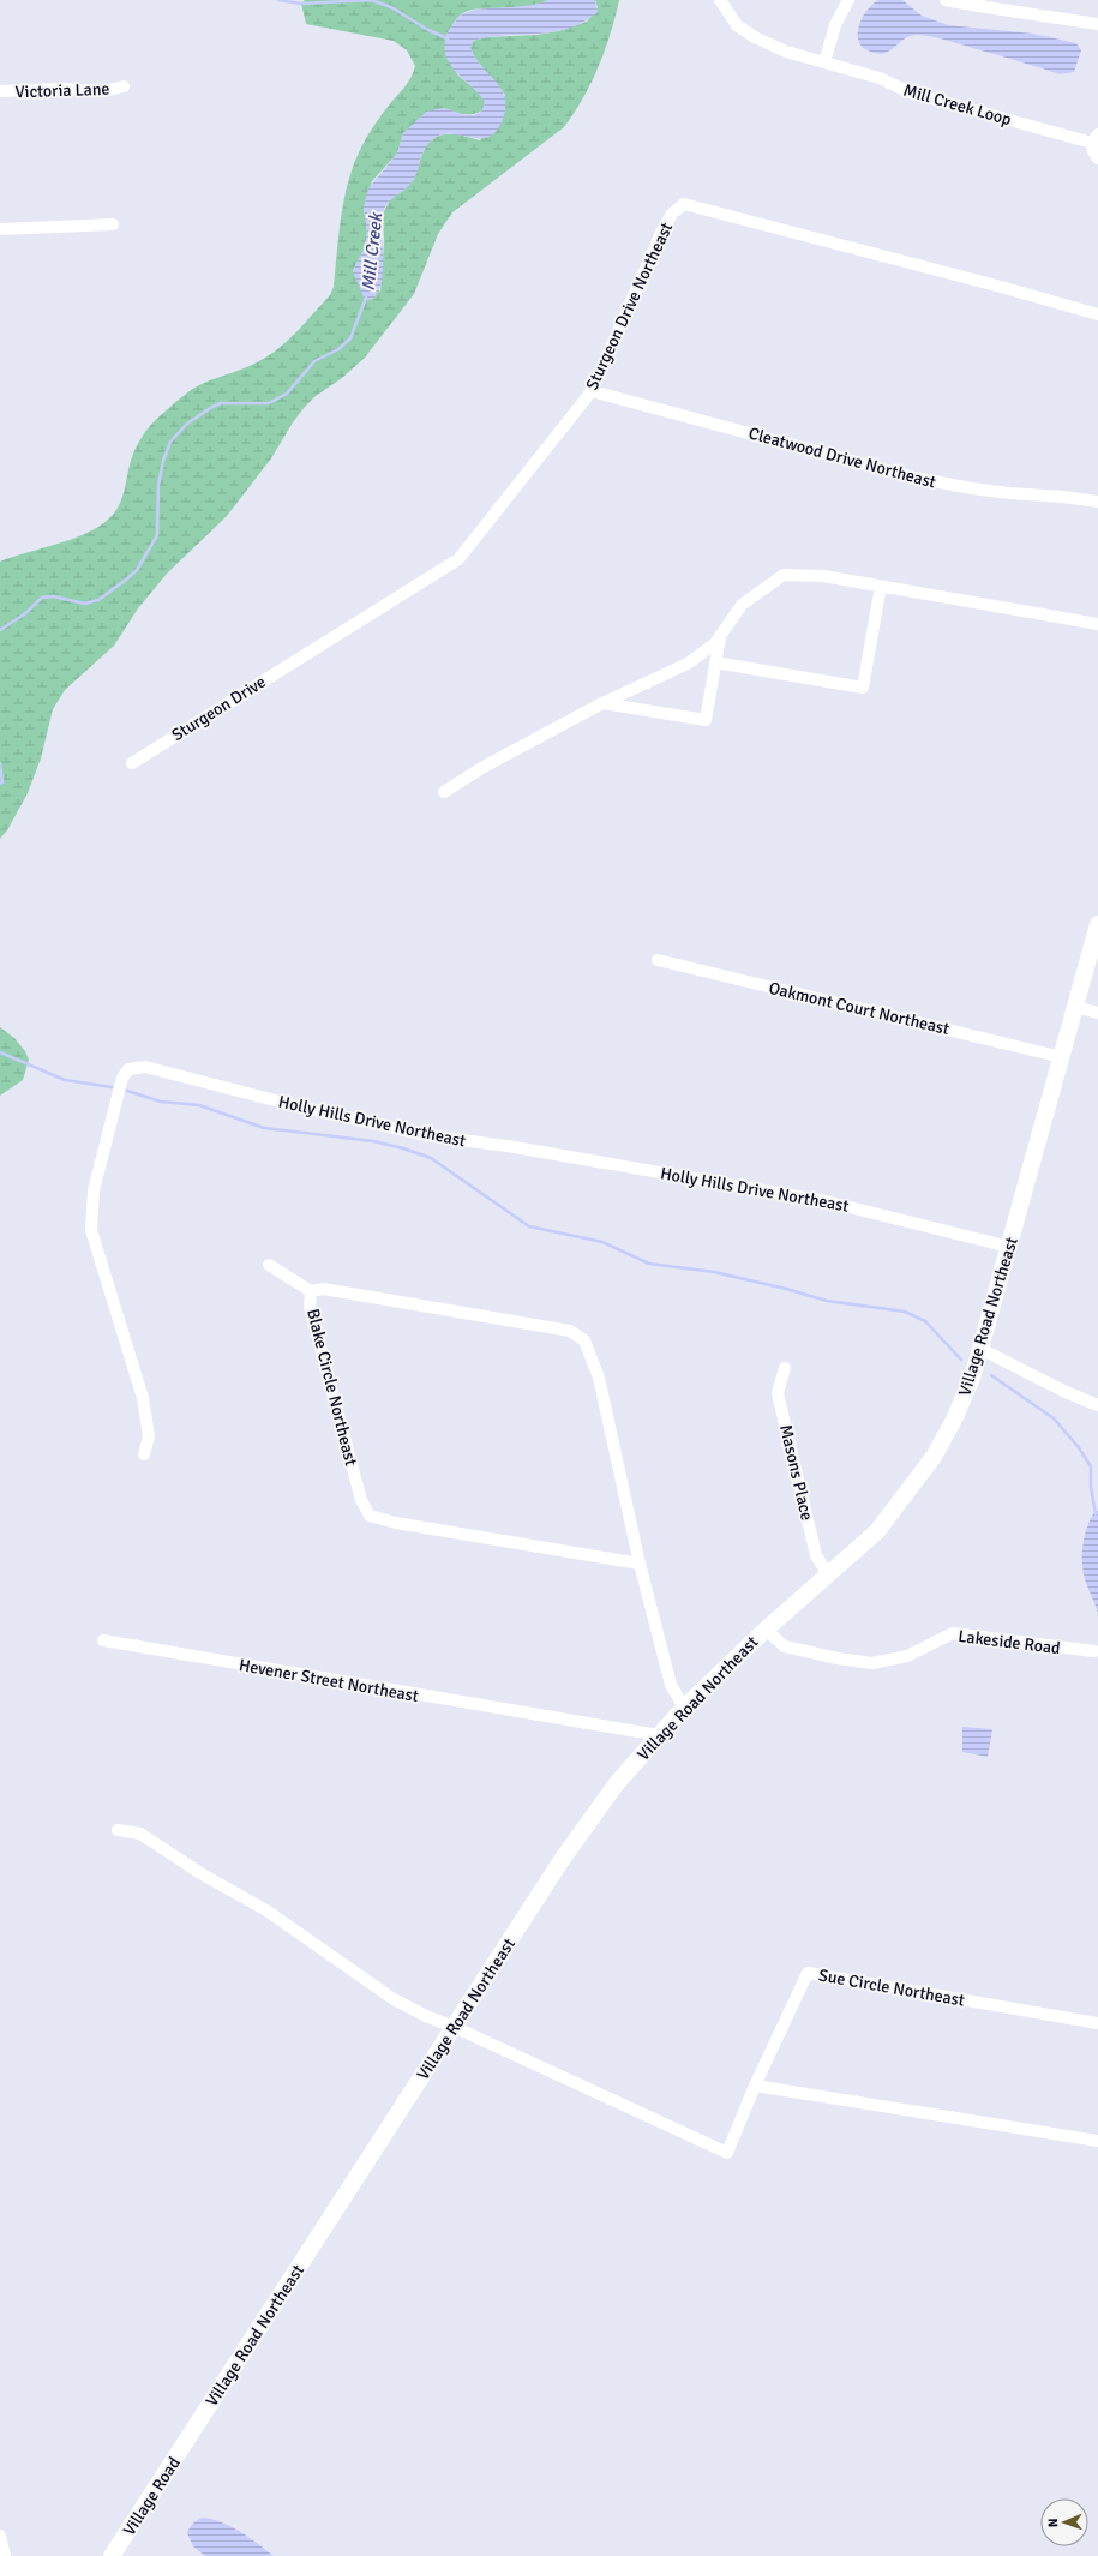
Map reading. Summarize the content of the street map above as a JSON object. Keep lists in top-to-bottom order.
{
  "streets": {
    "main road": ["Village Road Northeast", "Village Road"],
    "street": [
      "Victoria Lane",
      "Mill Creek Loop",
      "Sturgeon Drive Northeast",
      "Cleatwood Drive Northeast",
      "Sturgeon Drive",
      "Oakmont Court Northeast",
      "Holly Hills Drive Northeast",
      "Blake Circle Northeast",
      "Masons Place",
      "Lakeside Road",
      "Hevener Street Northeast",
      "Sue Circle Northeast"
    ]
  },
  "crossings": [
    ["Sturgeon Drive Northeast", "Cleatwood Drive Northeast"],
    ["Sturgeon Drive Northeast", "Sturgeon Drive"],
    ["Oakmont Court Northeast", "Village Road Northeast"],
    ["Holly Hills Drive Northeast", "Village Road Northeast"],
    ["Village Road Northeast", "Blake Circle Northeast"],
    ["Village Road Northeast", "Masons Place"],
    ["Village Road Northeast", "Lakeside Road"],
    ["Village Road Northeast", "Hevener Street Northeast"],
    ["Village Road Northeast", "Sue Circle Northeast"],
    ["Village Road Northeast", "Village Road"]
  ],
  "water": ["Mill Creek"],
  "north": "left"
}
